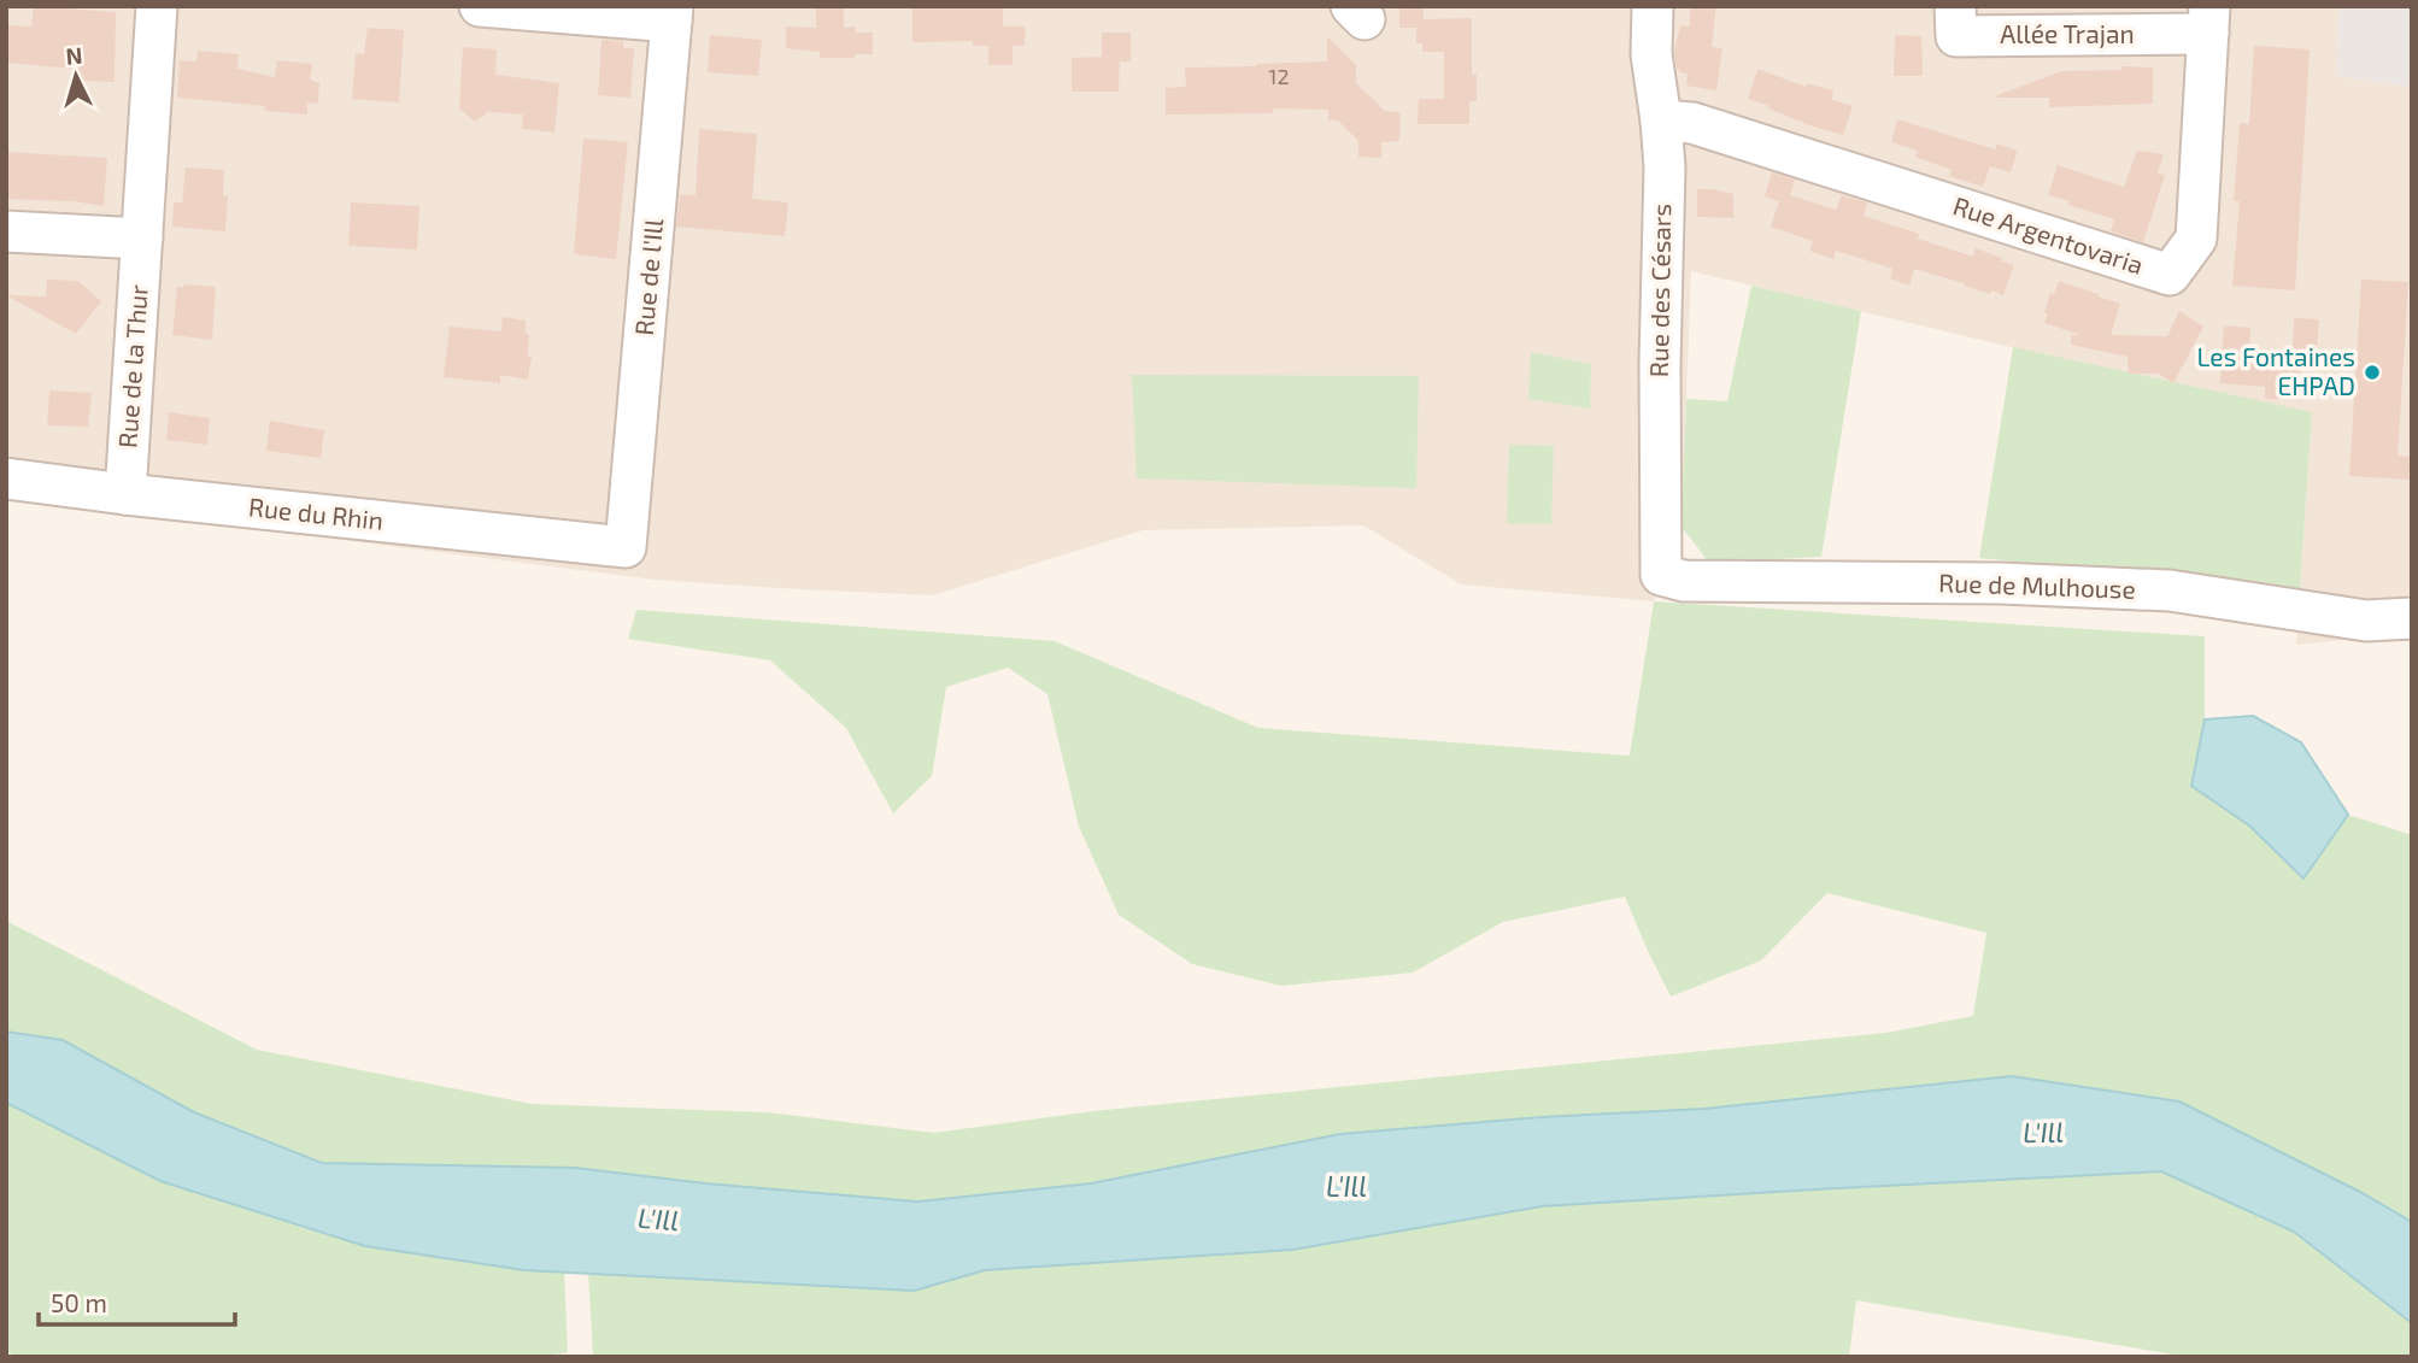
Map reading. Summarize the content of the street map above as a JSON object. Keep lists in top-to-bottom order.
{
  "streets": {
    "street": [
      "Allée Trajan",
      "Rue Argentovaria",
      "Rue de l'Ill",
      "Rue des Césars",
      "Rue de la Thur",
      "Rue du Rhin",
      "Rue de Mulhouse"
    ]
  },
  "crossings": [
    ["Allée Trajan", "Rue Argentovaria"],
    ["Rue Argentovaria", "Rue des Césars"],
    ["Rue de l'Ill", "Rue du Rhin"],
    ["Rue des Césars", "Rue de Mulhouse"],
    ["Rue de la Thur", "Rue du Rhin"]
  ],
  "water": ["L'Ill"],
  "places": ["Les Fontaines EHPAD"],
  "house_numbers": ["12"],
  "scale_bar": "50 m",
  "north": "top"
}
